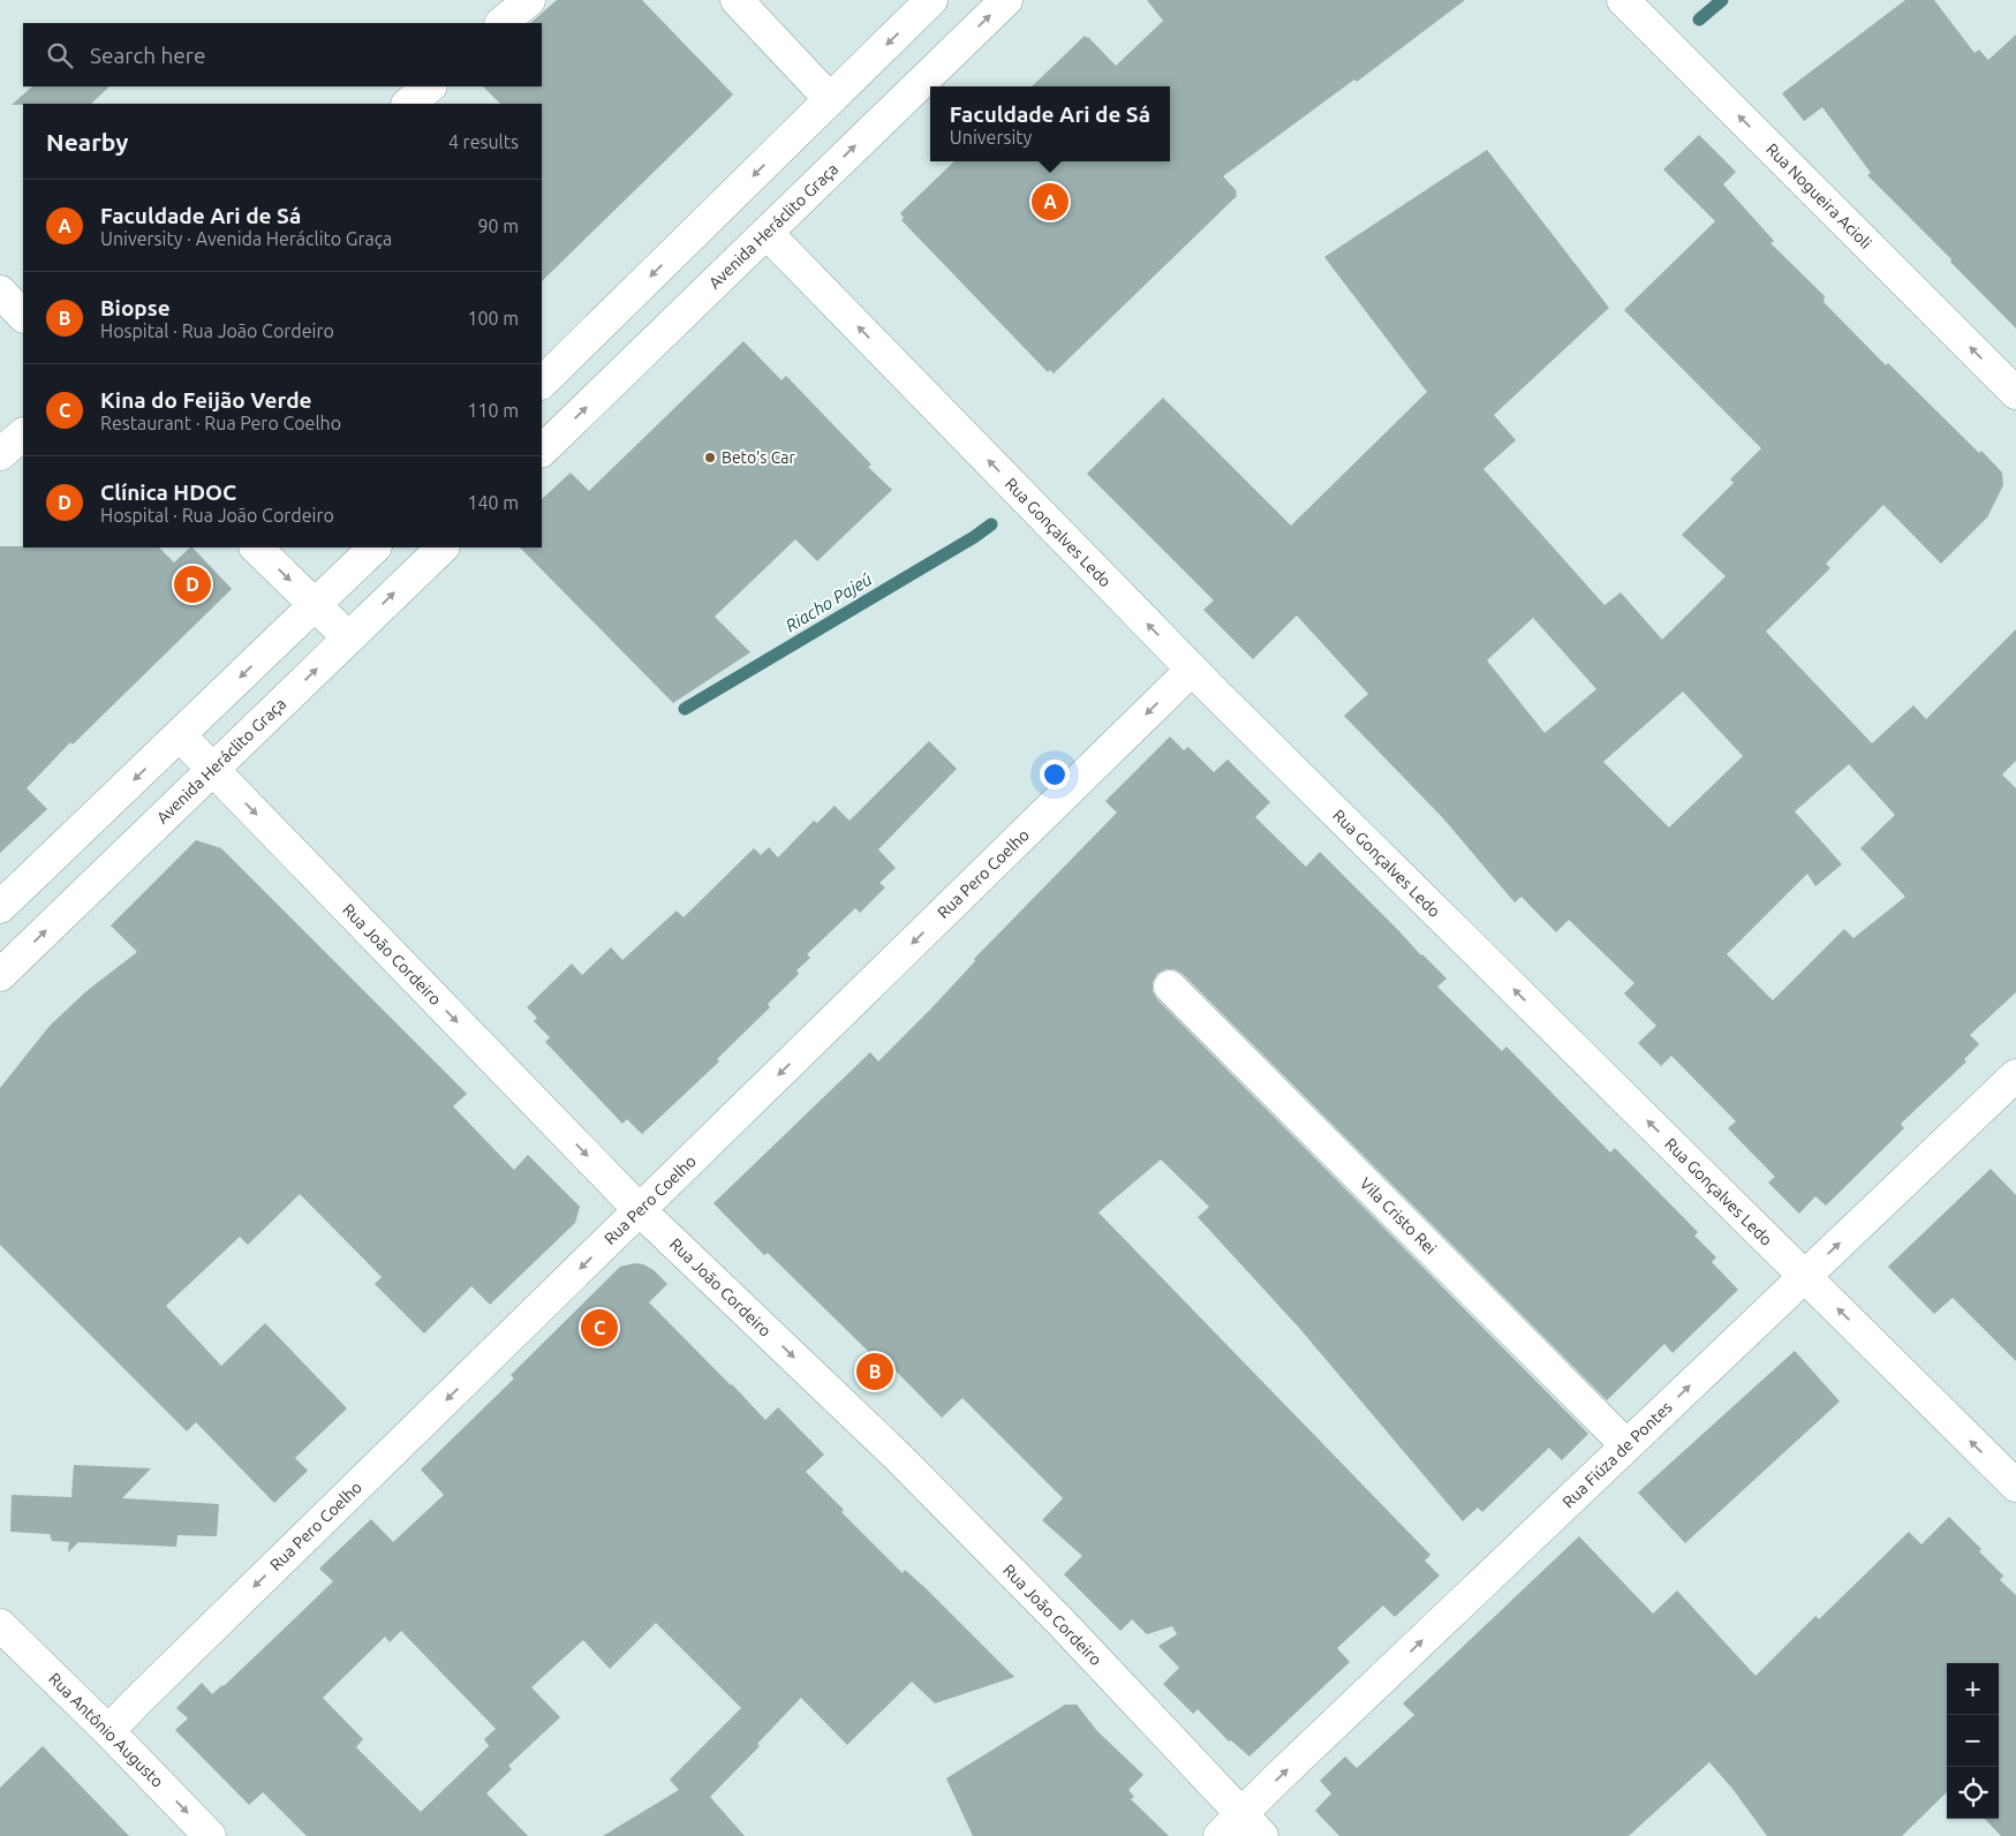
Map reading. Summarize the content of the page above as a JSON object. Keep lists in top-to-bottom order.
{
  "streets": {
    "street": [
      "Rua Nogueira Acioli",
      "Avenida Heráclito Graça",
      "Rua Gonçalves Ledo",
      "Rua Pero Coelho",
      "Rua João Cordeiro",
      "Vila Cristo Rei",
      "Rua Fiúza de Pontes",
      "Rua Antônio Augusto"
    ]
  },
  "crossings": [
    ["Avenida Heráclito Graça", "Rua Gonçalves Ledo"],
    ["Avenida Heráclito Graça", "Rua João Cordeiro"],
    ["Rua Gonçalves Ledo", "Rua Pero Coelho"],
    ["Rua Gonçalves Ledo", "Rua Fiúza de Pontes"],
    ["Rua Pero Coelho", "Rua João Cordeiro"],
    ["Rua Pero Coelho", "Rua Antônio Augusto"],
    ["Rua João Cordeiro", "Rua Fiúza de Pontes"],
    ["Vila Cristo Rei", "Rua Fiúza de Pontes"]
  ],
  "one_way": [
    "Rua Nogueira Acioli",
    "Rua Gonçalves Ledo",
    "Rua Pero Coelho",
    "Rua João Cordeiro",
    "Rua Fiúza de Pontes",
    "Rua Antônio Augusto"
  ],
  "water": ["Riacho Pajeú"],
  "places": ["Beto's Car"],
  "page": {
    "search": "Search here",
    "popup": ["Faculdade Ari de Sá", "University"],
    "heading": ["Nearby", "4 results"],
    "list": [
      {
        "mark": "A",
        "name": "Faculdade Ari de Sá",
        "note": "University · Avenida Heráclito Graça",
        "value": "90 m"
      },
      {
        "mark": "B",
        "name": "Biopse",
        "note": "Hospital · Rua João Cordeiro",
        "value": "100 m"
      },
      {
        "mark": "C",
        "name": "Kina do Feijão Verde",
        "note": "Restaurant · Rua Pero Coelho",
        "value": "110 m"
      },
      {
        "mark": "D",
        "name": "Clínica HDOC",
        "note": "Hospital · Rua João Cordeiro",
        "value": "140 m"
      }
    ],
    "pins": [
      "A",
      "D",
      "C",
      "B"
    ],
    "map_buttons": ["+", "−"]
  }
}
